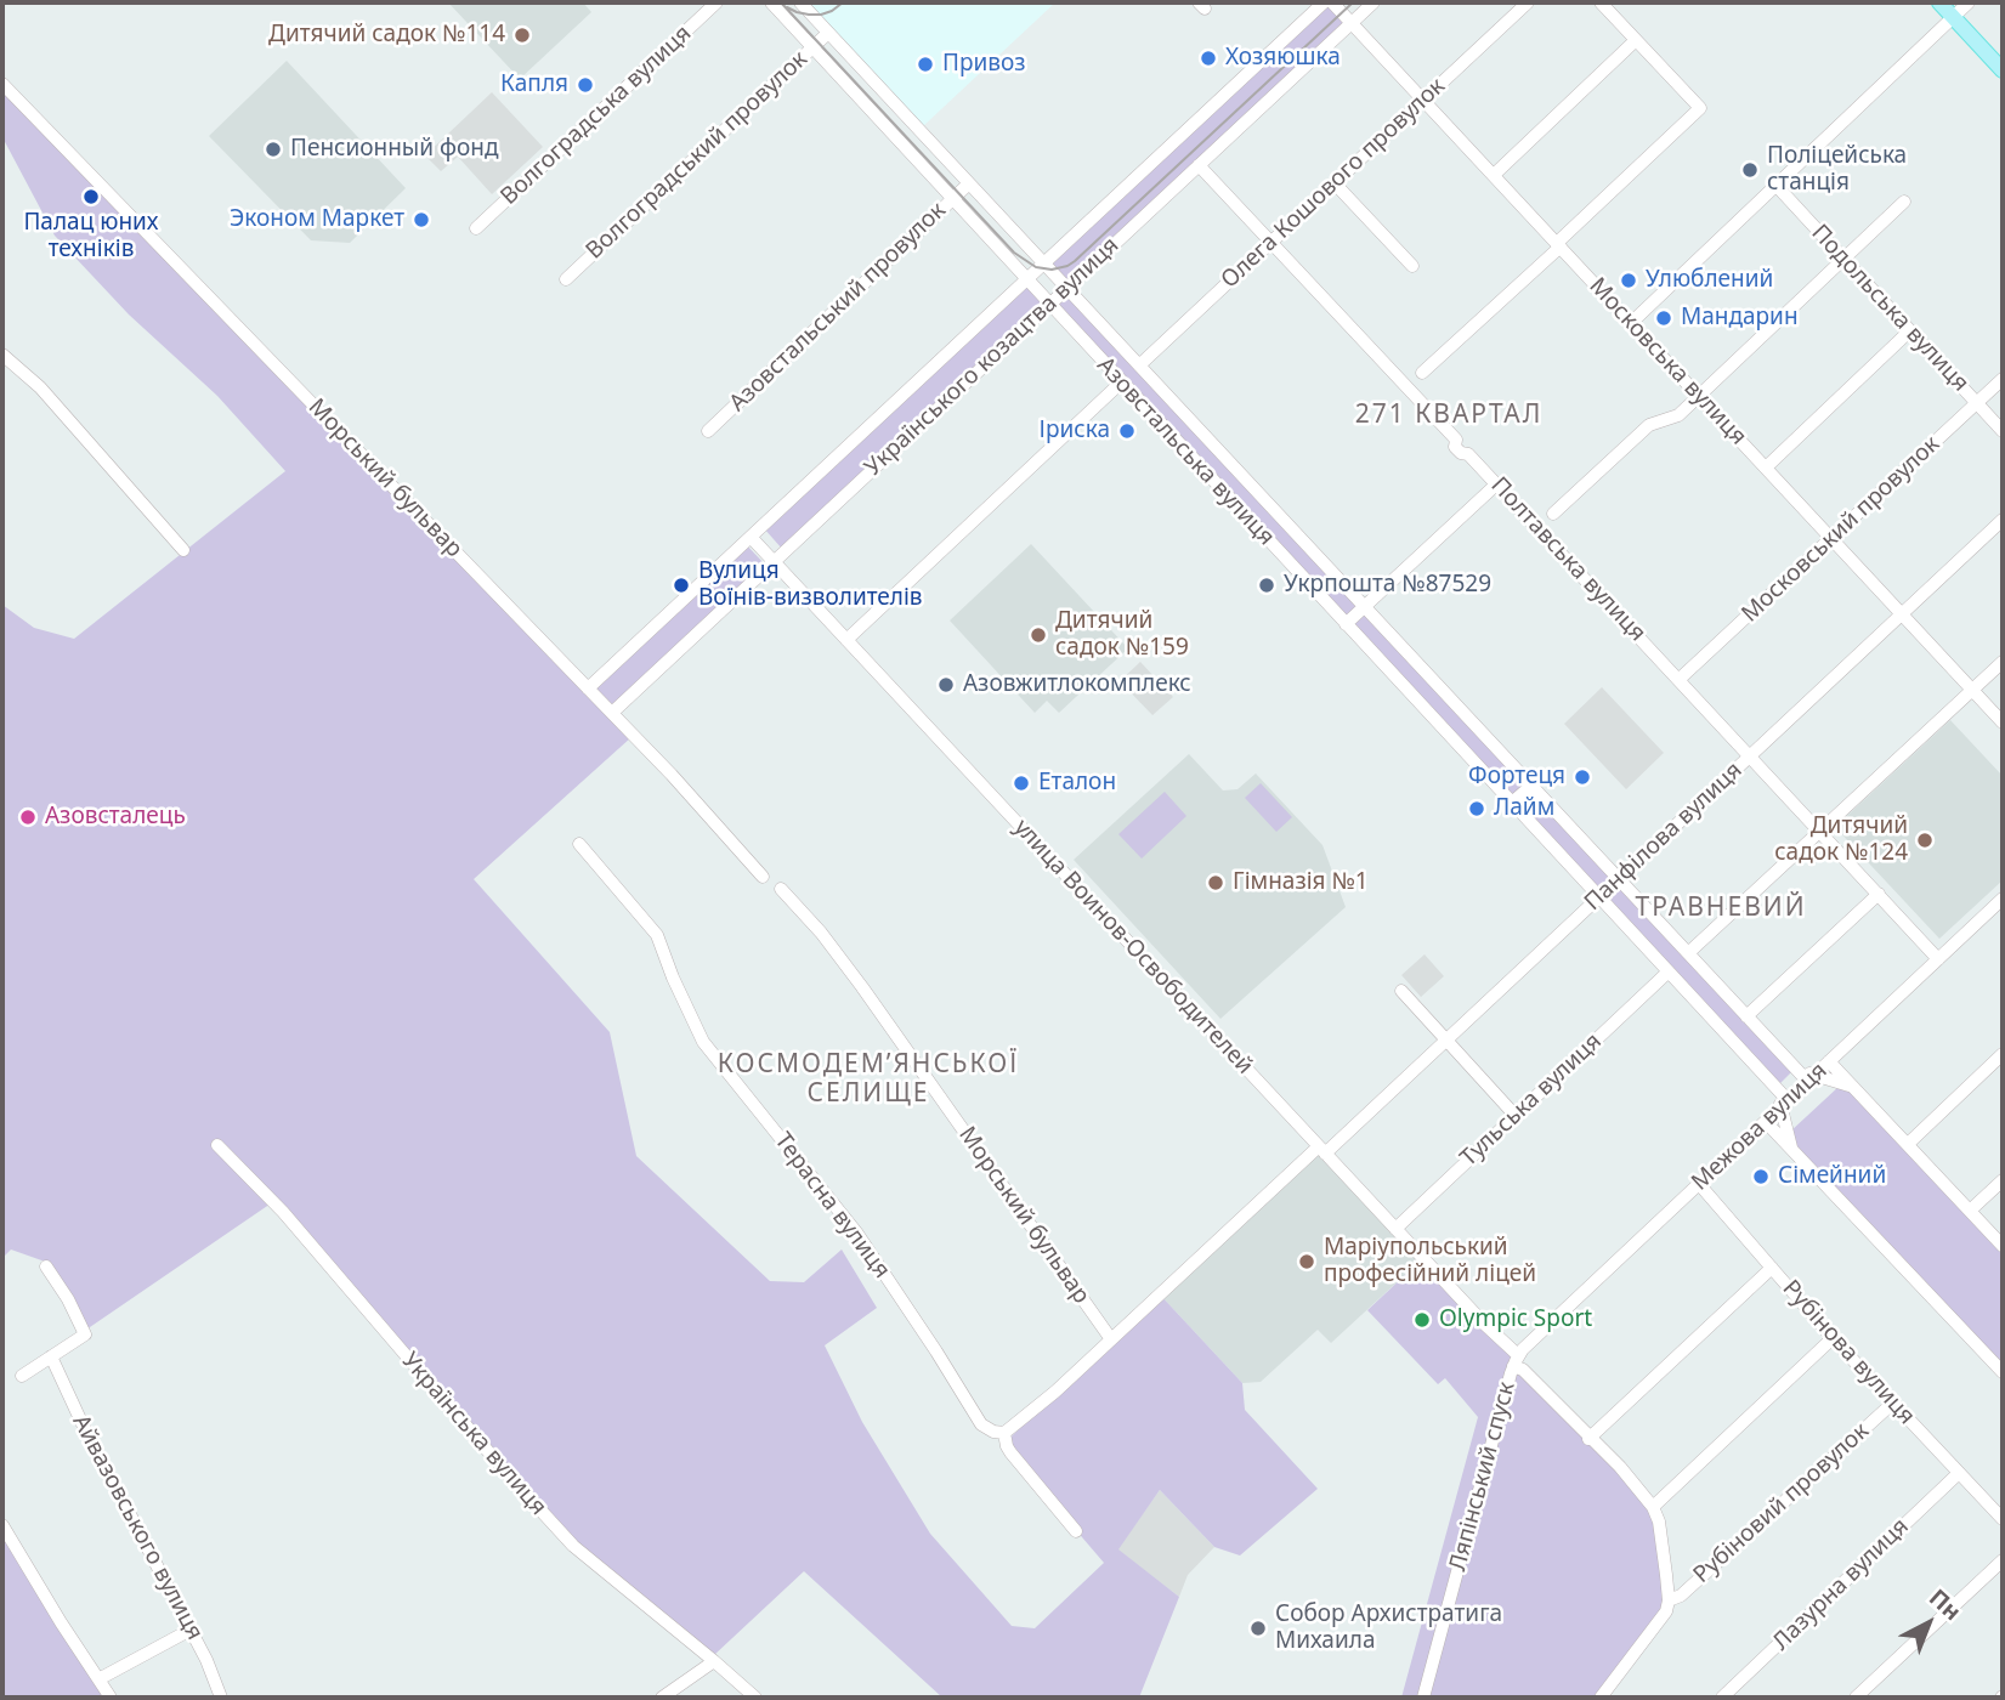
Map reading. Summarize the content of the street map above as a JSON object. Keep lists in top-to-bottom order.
{
  "streets": {
    "street": [
      "Волгоградська вулиця",
      "Волгоградський провулок",
      "Олега Кошового провулок",
      "Азовстальський провулок",
      "Подольська вулиця",
      "Українського козацтва вулиця",
      "Московська вулиця",
      "Азовстальська вулиця",
      "Морський бульвар",
      "Московський провулок",
      "Полтавська вулиця",
      "Панфілова вулиця",
      "улица Воинов-Освободителей",
      "Тульська вулиця",
      "Межова вулиця",
      "Терасна вулиця",
      "Рубінова вулиця",
      "Українська вулиця",
      "Ляпінський спуск",
      "Рубіновий провулок",
      "Айвазовського вулиця",
      "Лазурна вулиця"
    ]
  },
  "crossings": [
    ["Волгоградський провулок", "Азовстальська вулиця"],
    ["Олега Кошового провулок", "Московська вулиця"],
    ["Олега Кошового провулок", "Азовстальська вулиця"],
    ["Олега Кошового провулок", "Полтавська вулиця"],
    ["Азовстальський провулок", "Азовстальська вулиця"],
    ["Подольська вулиця", "Московський провулок"],
    ["Українського козацтва вулиця", "Московська вулиця"],
    ["Українського козацтва вулиця", "Азовстальська вулиця"],
    ["Українського козацтва вулиця", "Морський бульвар"],
    ["Українського козацтва вулиця", "Полтавська вулиця"],
    ["Українського козацтва вулиця", "улица Воинов-Освободителей"],
    ["Московська вулиця", "Московський провулок"],
    ["Московська вулиця", "Панфілова вулиця"],
    ["Азовстальська вулиця", "Панфілова вулиця"],
    ["Азовстальська вулиця", "Тульська вулиця"],
    ["Азовстальська вулиця", "Межова вулиця"],
    ["Московський провулок", "Полтавська вулиця"],
    ["Полтавська вулиця", "Панфілова вулиця"],
    ["Полтавська вулиця", "Межова вулиця"],
    ["Панфілова вулиця", "улица Воинов-Освободителей"],
    ["улица Воинов-Освободителей", "Тульська вулиця"],
    ["улица Воинов-Освободителей", "Межова вулиця"],
    ["улица Воинов-Освободителей", "Ляпінський спуск"],
    ["Межова вулиця", "Рубінова вулиця"],
    ["Межова вулиця", "Ляпінський спуск"],
    ["Рубінова вулиця", "Рубіновий провулок"],
    ["Рубінова вулиця", "Лазурна вулиця"]
  ],
  "districts": ["271 КВАРТАЛ", "ТРАВНЕВИЙ", "КОСМОДЕМ’ЯНСЬКОЇ СЕЛИЩЕ"],
  "places": [
    "Дитячий садок №114",
    "Хозяюшка",
    "Привоз",
    "Капля",
    "Пенсионный фонд",
    "Поліцейська станція",
    "Палац юних техніків",
    "Эконом Маркет",
    "Улюблений",
    "Мандарин",
    "Іриска",
    "Вулиця Воїнів-визволителів",
    "Укрпошта №87529",
    "Дитячий садок №159",
    "Азовжитлокомплекс",
    "Фортеця",
    "Еталон",
    "Лайм",
    "Азовсталець",
    "Дитячий садок №124",
    "Гімназія №1",
    "Сімейний",
    "Маріупольський професійний ліцей",
    "Olympic Sport",
    "Собор Архистратига Михаила"
  ],
  "north": "top right"
}
